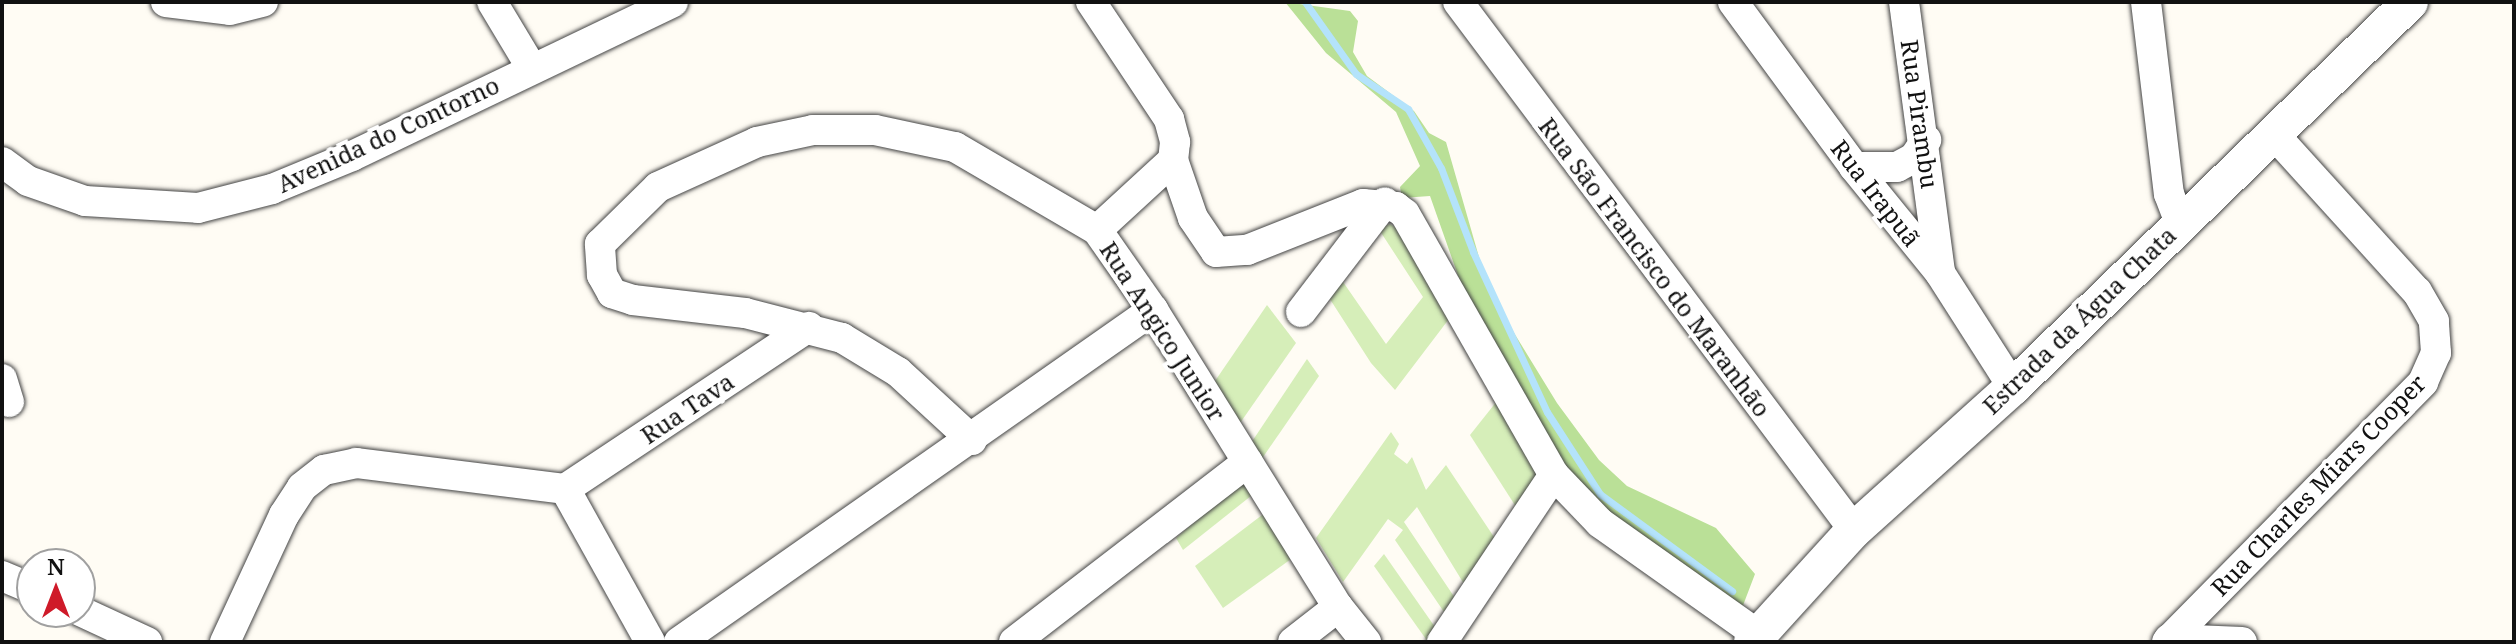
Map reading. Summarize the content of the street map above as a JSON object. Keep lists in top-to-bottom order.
{
  "streets": {
    "street": [
      "Rua Pirambu",
      "Avenida do Contorno",
      "Rua Irapuã",
      "Rua São Francisco do Maranhão",
      "Estrada da Água Chata",
      "Rua Angico Junior",
      "Rua Tava",
      "Rua Charles Miars Cooper"
    ]
  },
  "crossings": [
    ["Rua Pirambu", "Rua Irapuã"],
    ["Rua Irapuã", "Estrada da Água Chata"],
    ["Rua São Francisco do Maranhão", "Estrada da Água Chata"],
    ["Estrada da Água Chata", "Rua Charles Miars Cooper"],
    ["Rua Angico Junior", "Rua Tava"]
  ],
  "north": "top"
}
